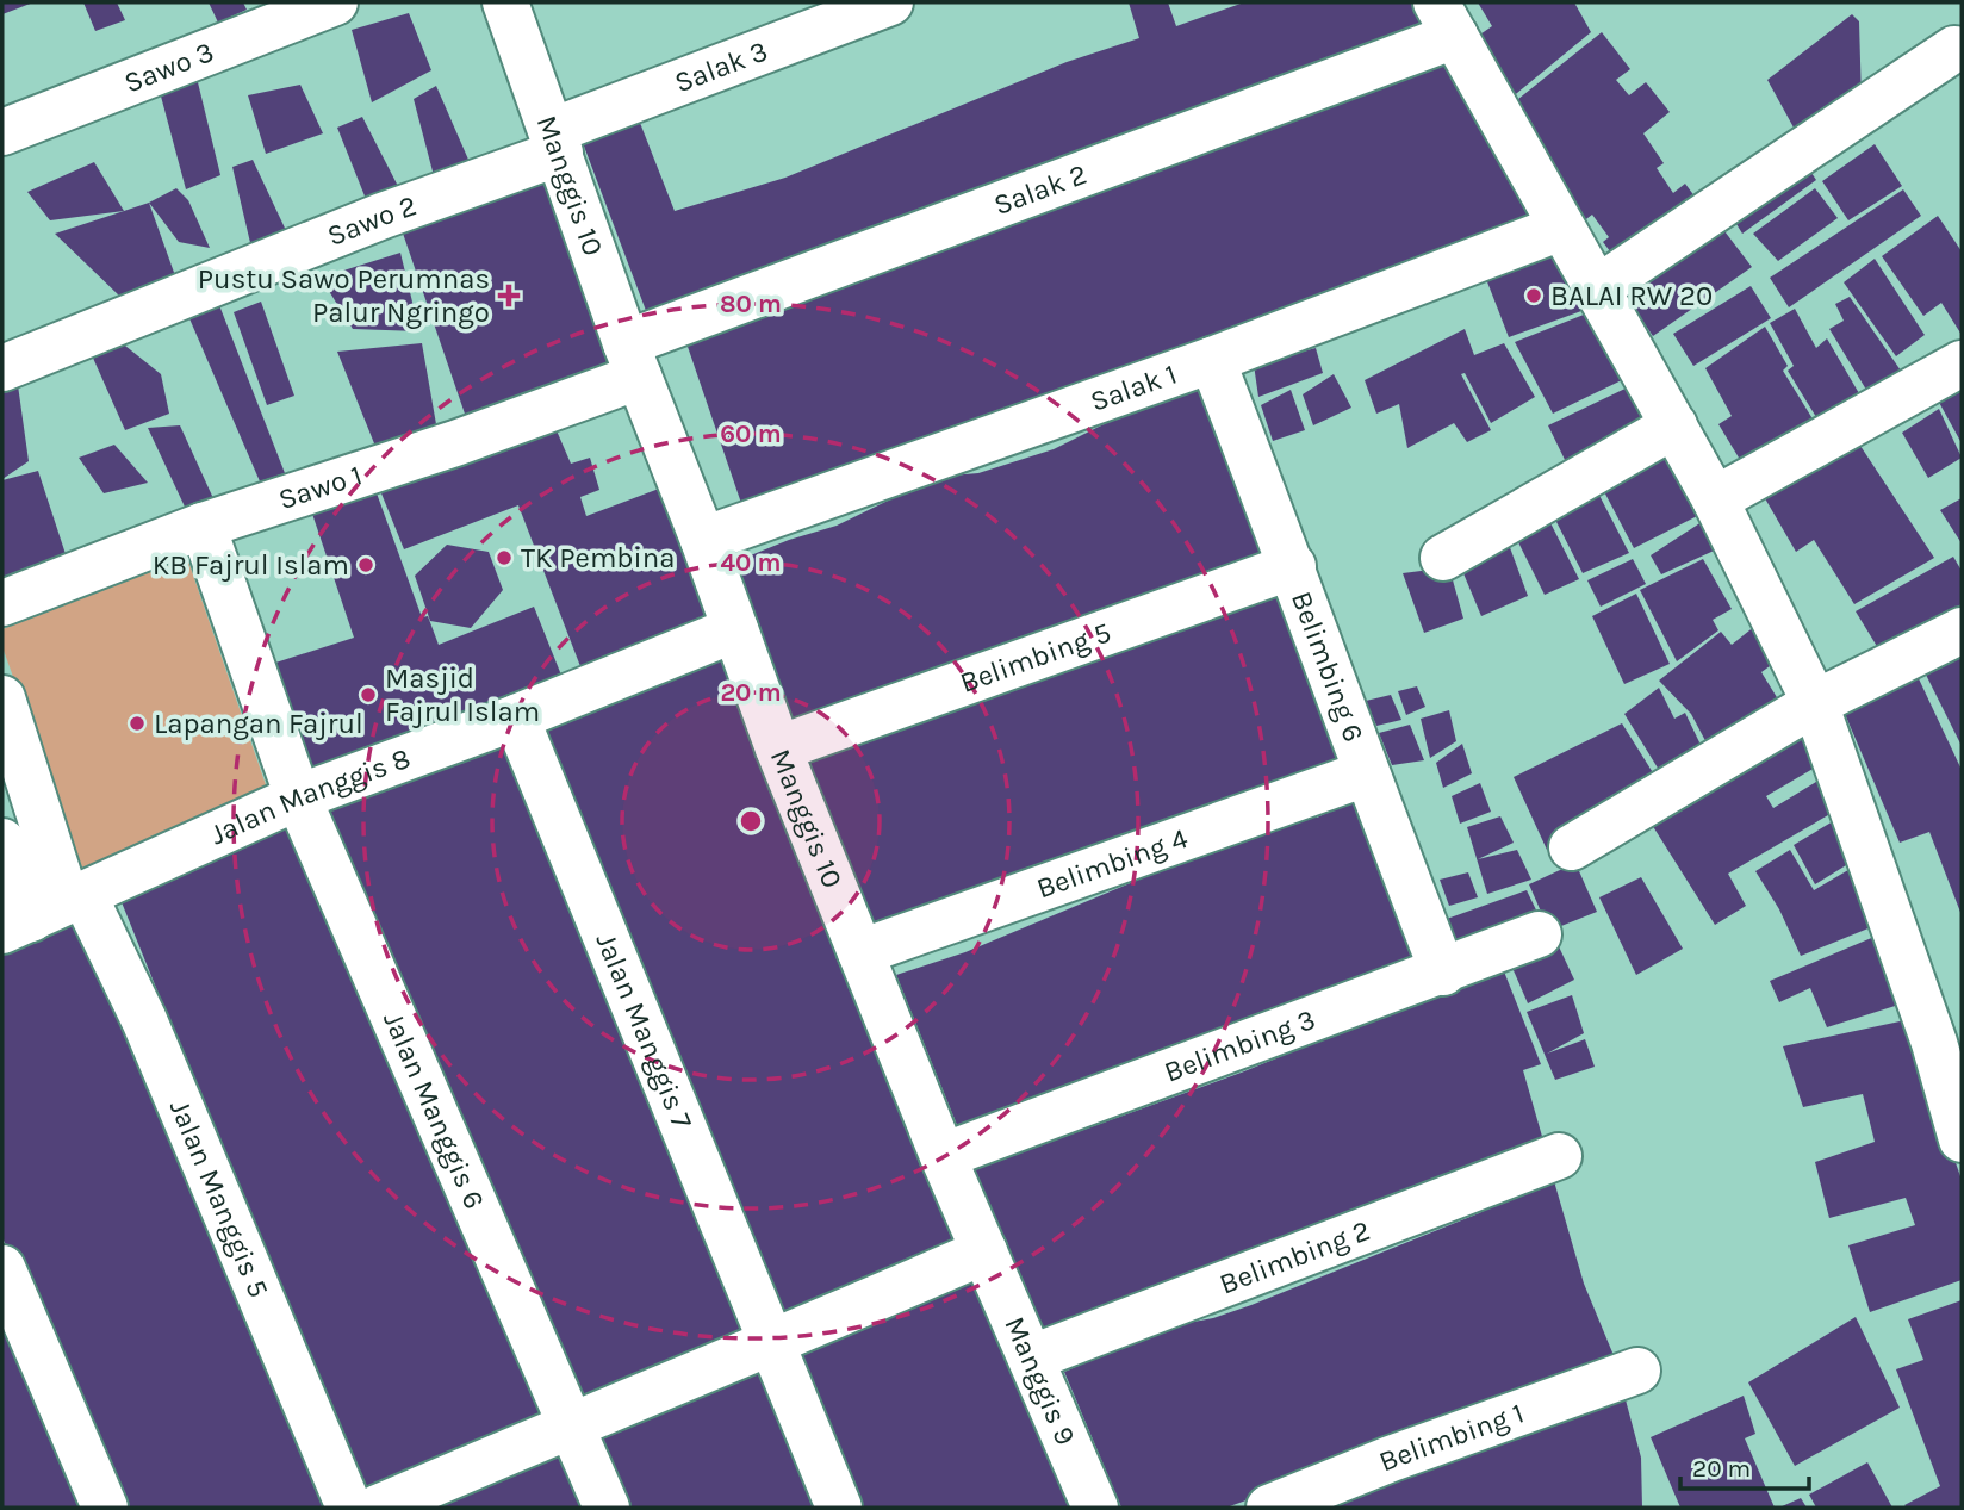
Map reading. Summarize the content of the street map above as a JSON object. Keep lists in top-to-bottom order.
{
  "streets": {
    "street": [
      "Salak 3",
      "Sawo 3",
      "Manggis 10",
      "Salak 2",
      "Sawo 2",
      "Salak 1",
      "Sawo 1",
      "Belimbing 5",
      "Belimbing 6",
      "Jalan Manggis 8",
      "Belimbing 4",
      "Jalan Manggis 7",
      "Belimbing 3",
      "Jalan Manggis 6",
      "Jalan Manggis 5",
      "Belimbing 2",
      "Manggis 9",
      "Belimbing 1"
    ]
  },
  "crossings": [
    ["Salak 3", "Manggis 10"],
    ["Salak 3", "Sawo 2"],
    ["Manggis 10", "Salak 2"],
    ["Manggis 10", "Sawo 2"],
    ["Manggis 10", "Salak 1"],
    ["Manggis 10", "Sawo 1"],
    ["Manggis 10", "Belimbing 5"],
    ["Manggis 10", "Jalan Manggis 8"],
    ["Manggis 10", "Belimbing 4"],
    ["Manggis 10", "Belimbing 3"],
    ["Manggis 10", "Manggis 9"],
    ["Salak 2", "Sawo 1"],
    ["Salak 1", "Belimbing 6"],
    ["Sawo 1", "Jalan Manggis 6"],
    ["Belimbing 5", "Belimbing 6"],
    ["Belimbing 6", "Belimbing 4"],
    ["Belimbing 6", "Belimbing 3"],
    ["Jalan Manggis 8", "Jalan Manggis 7"],
    ["Jalan Manggis 8", "Jalan Manggis 6"],
    ["Jalan Manggis 8", "Jalan Manggis 5"],
    ["Belimbing 2", "Manggis 9"]
  ],
  "places": {
    "health": ["Pustu Sawo Perumnas Palur Ngringo"],
    "other": [
      "BALAI RW 20",
      "TK Pembina",
      "KB Fajrul Islam",
      "Masjid Fajrul Islam",
      "Lapangan Fajrul"
    ]
  },
  "scale_bar": "20 m",
  "rings": [
    "80 m",
    "60 m",
    "40 m",
    "20 m"
  ]
}
